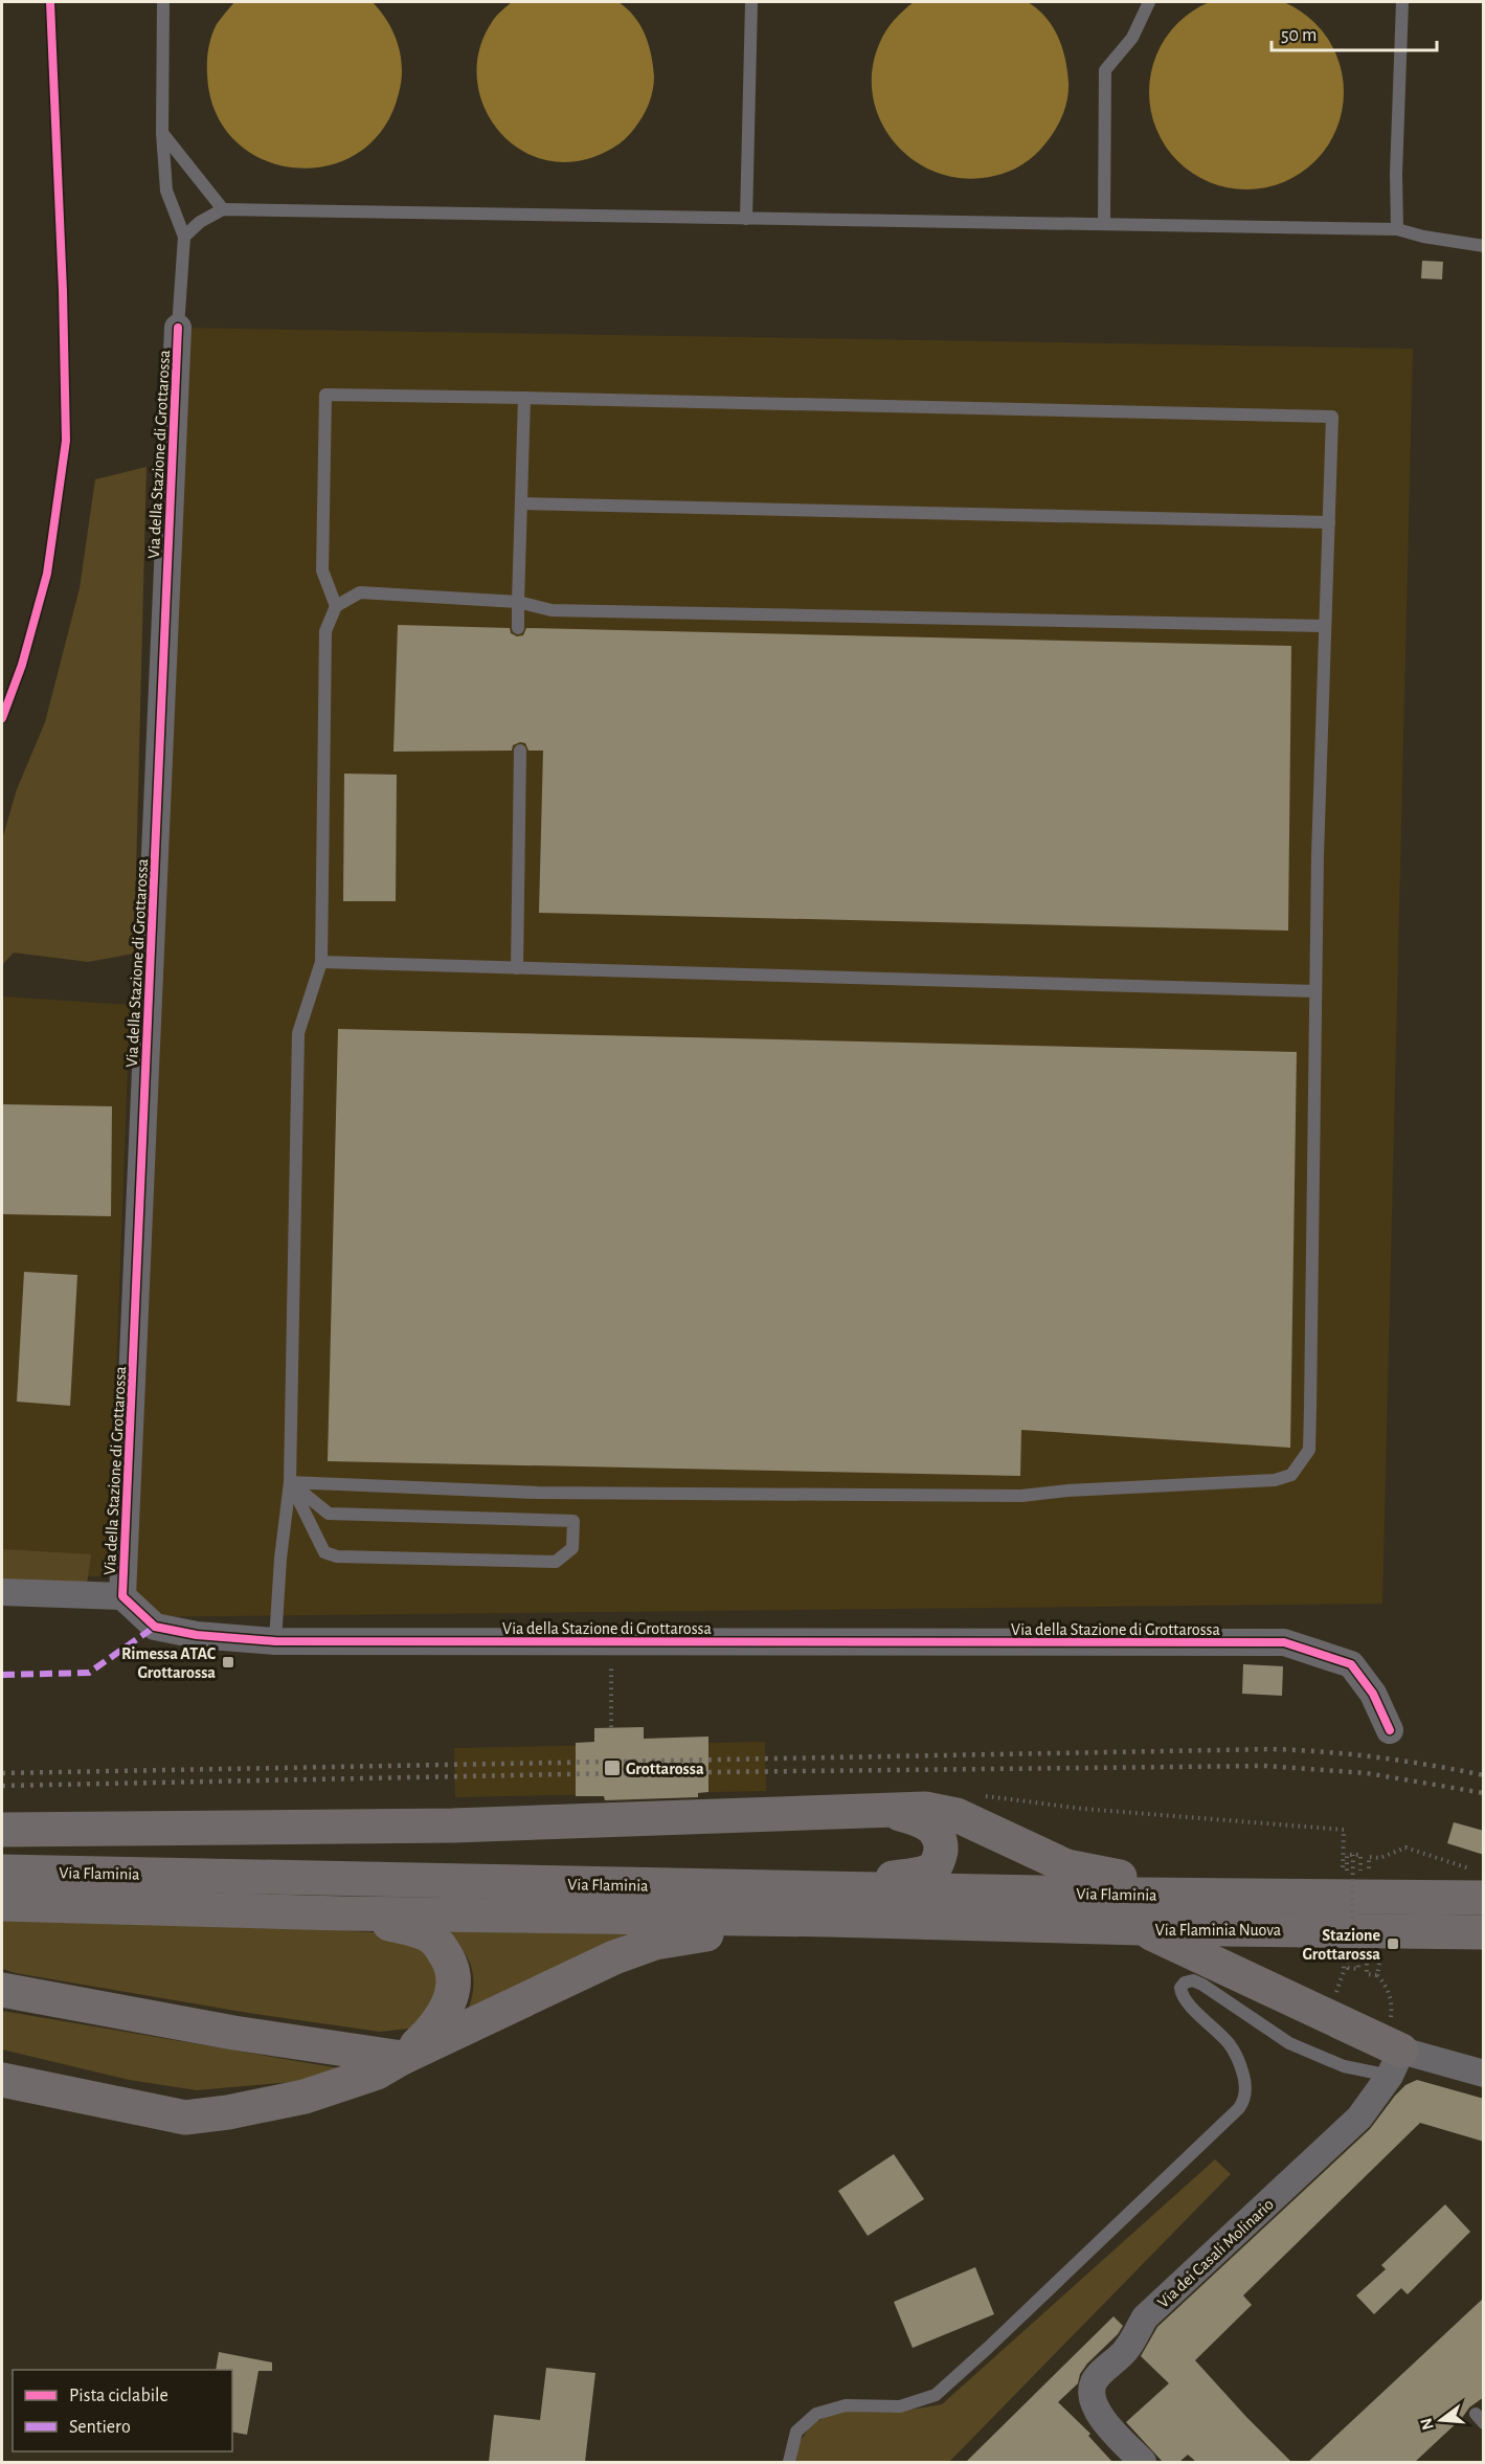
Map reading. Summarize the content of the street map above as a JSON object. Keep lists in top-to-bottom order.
{
  "streets": {
    "highway": ["Via Flaminia", "Via Flaminia Nuova"],
    "street": ["Via della Stazione di Grottarossa", "Via dei Casali Molinario"]
  },
  "crossings": [
    ["Via Flaminia", "Via Flaminia Nuova"]
  ],
  "places": {
    "transit": ["Rimessa ATAC Grottarossa", "Grottarossa", "Stazione Grottarossa"]
  },
  "legend": ["Pista ciclabile", "Sentiero"],
  "scale_bar": "50 m",
  "north": "left"
}
